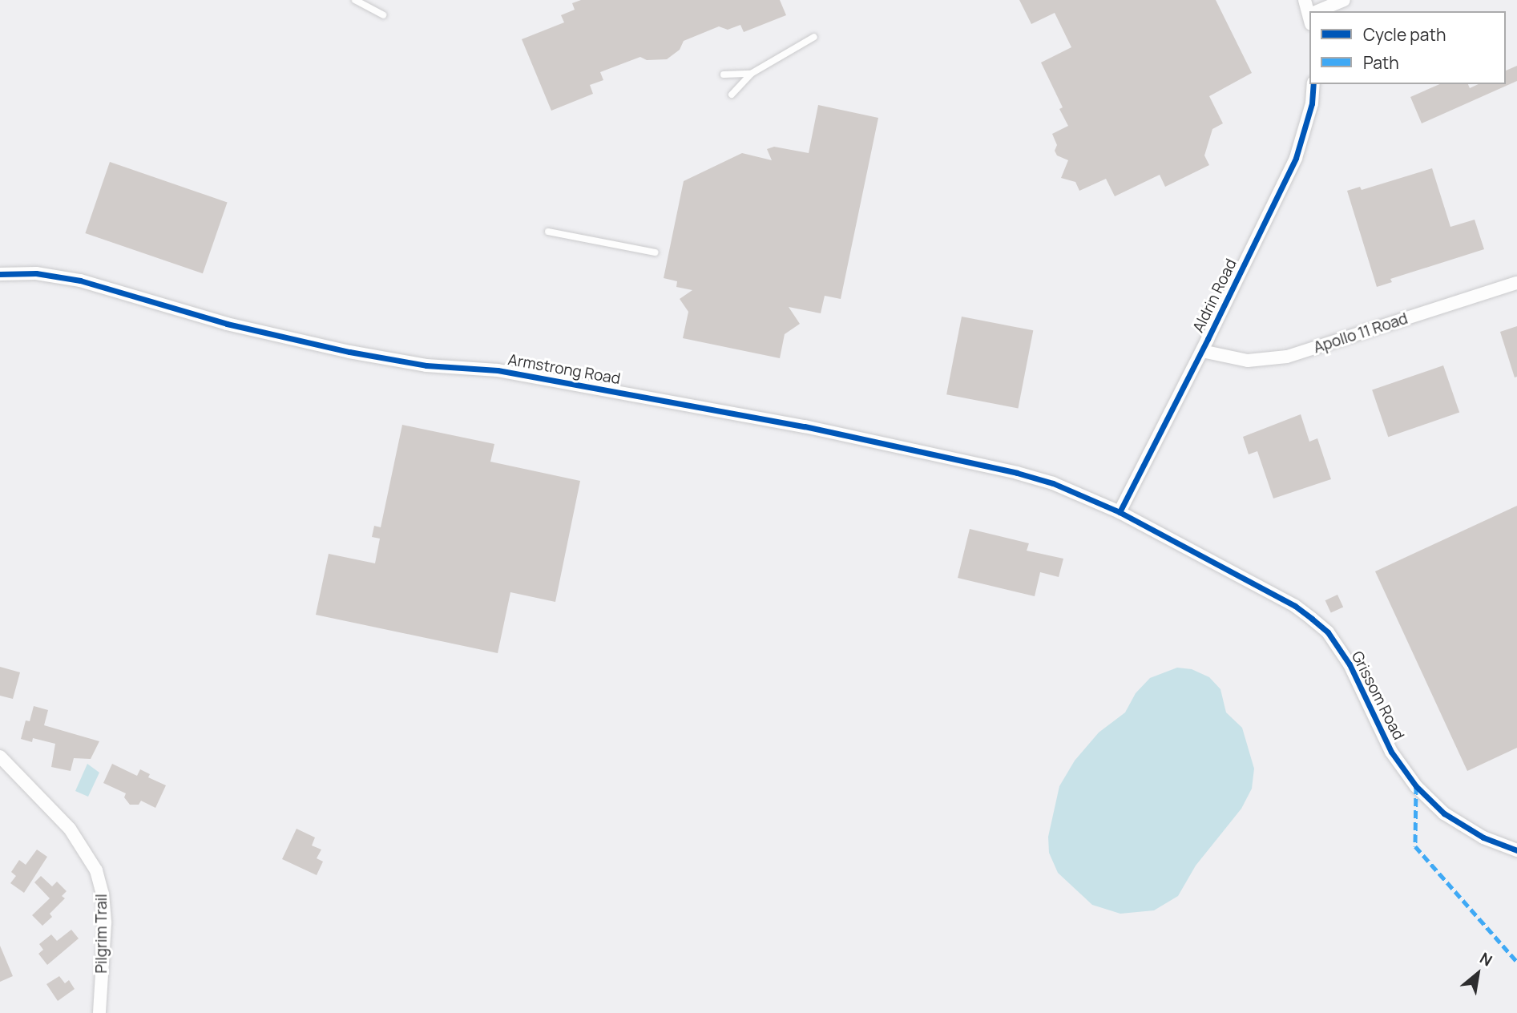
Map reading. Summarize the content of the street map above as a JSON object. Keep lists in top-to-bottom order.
{
  "streets": {
    "street": [
      "Aldrin Road",
      "Apollo 11 Road",
      "Armstrong Road",
      "Grissom Road",
      "Pilgrim Trail"
    ]
  },
  "crossings": [
    ["Aldrin Road", "Apollo 11 Road"],
    ["Aldrin Road", "Armstrong Road"],
    ["Aldrin Road", "Grissom Road"],
    ["Armstrong Road", "Grissom Road"]
  ],
  "legend": ["Cycle path", "Path"],
  "north": "top right"
}
